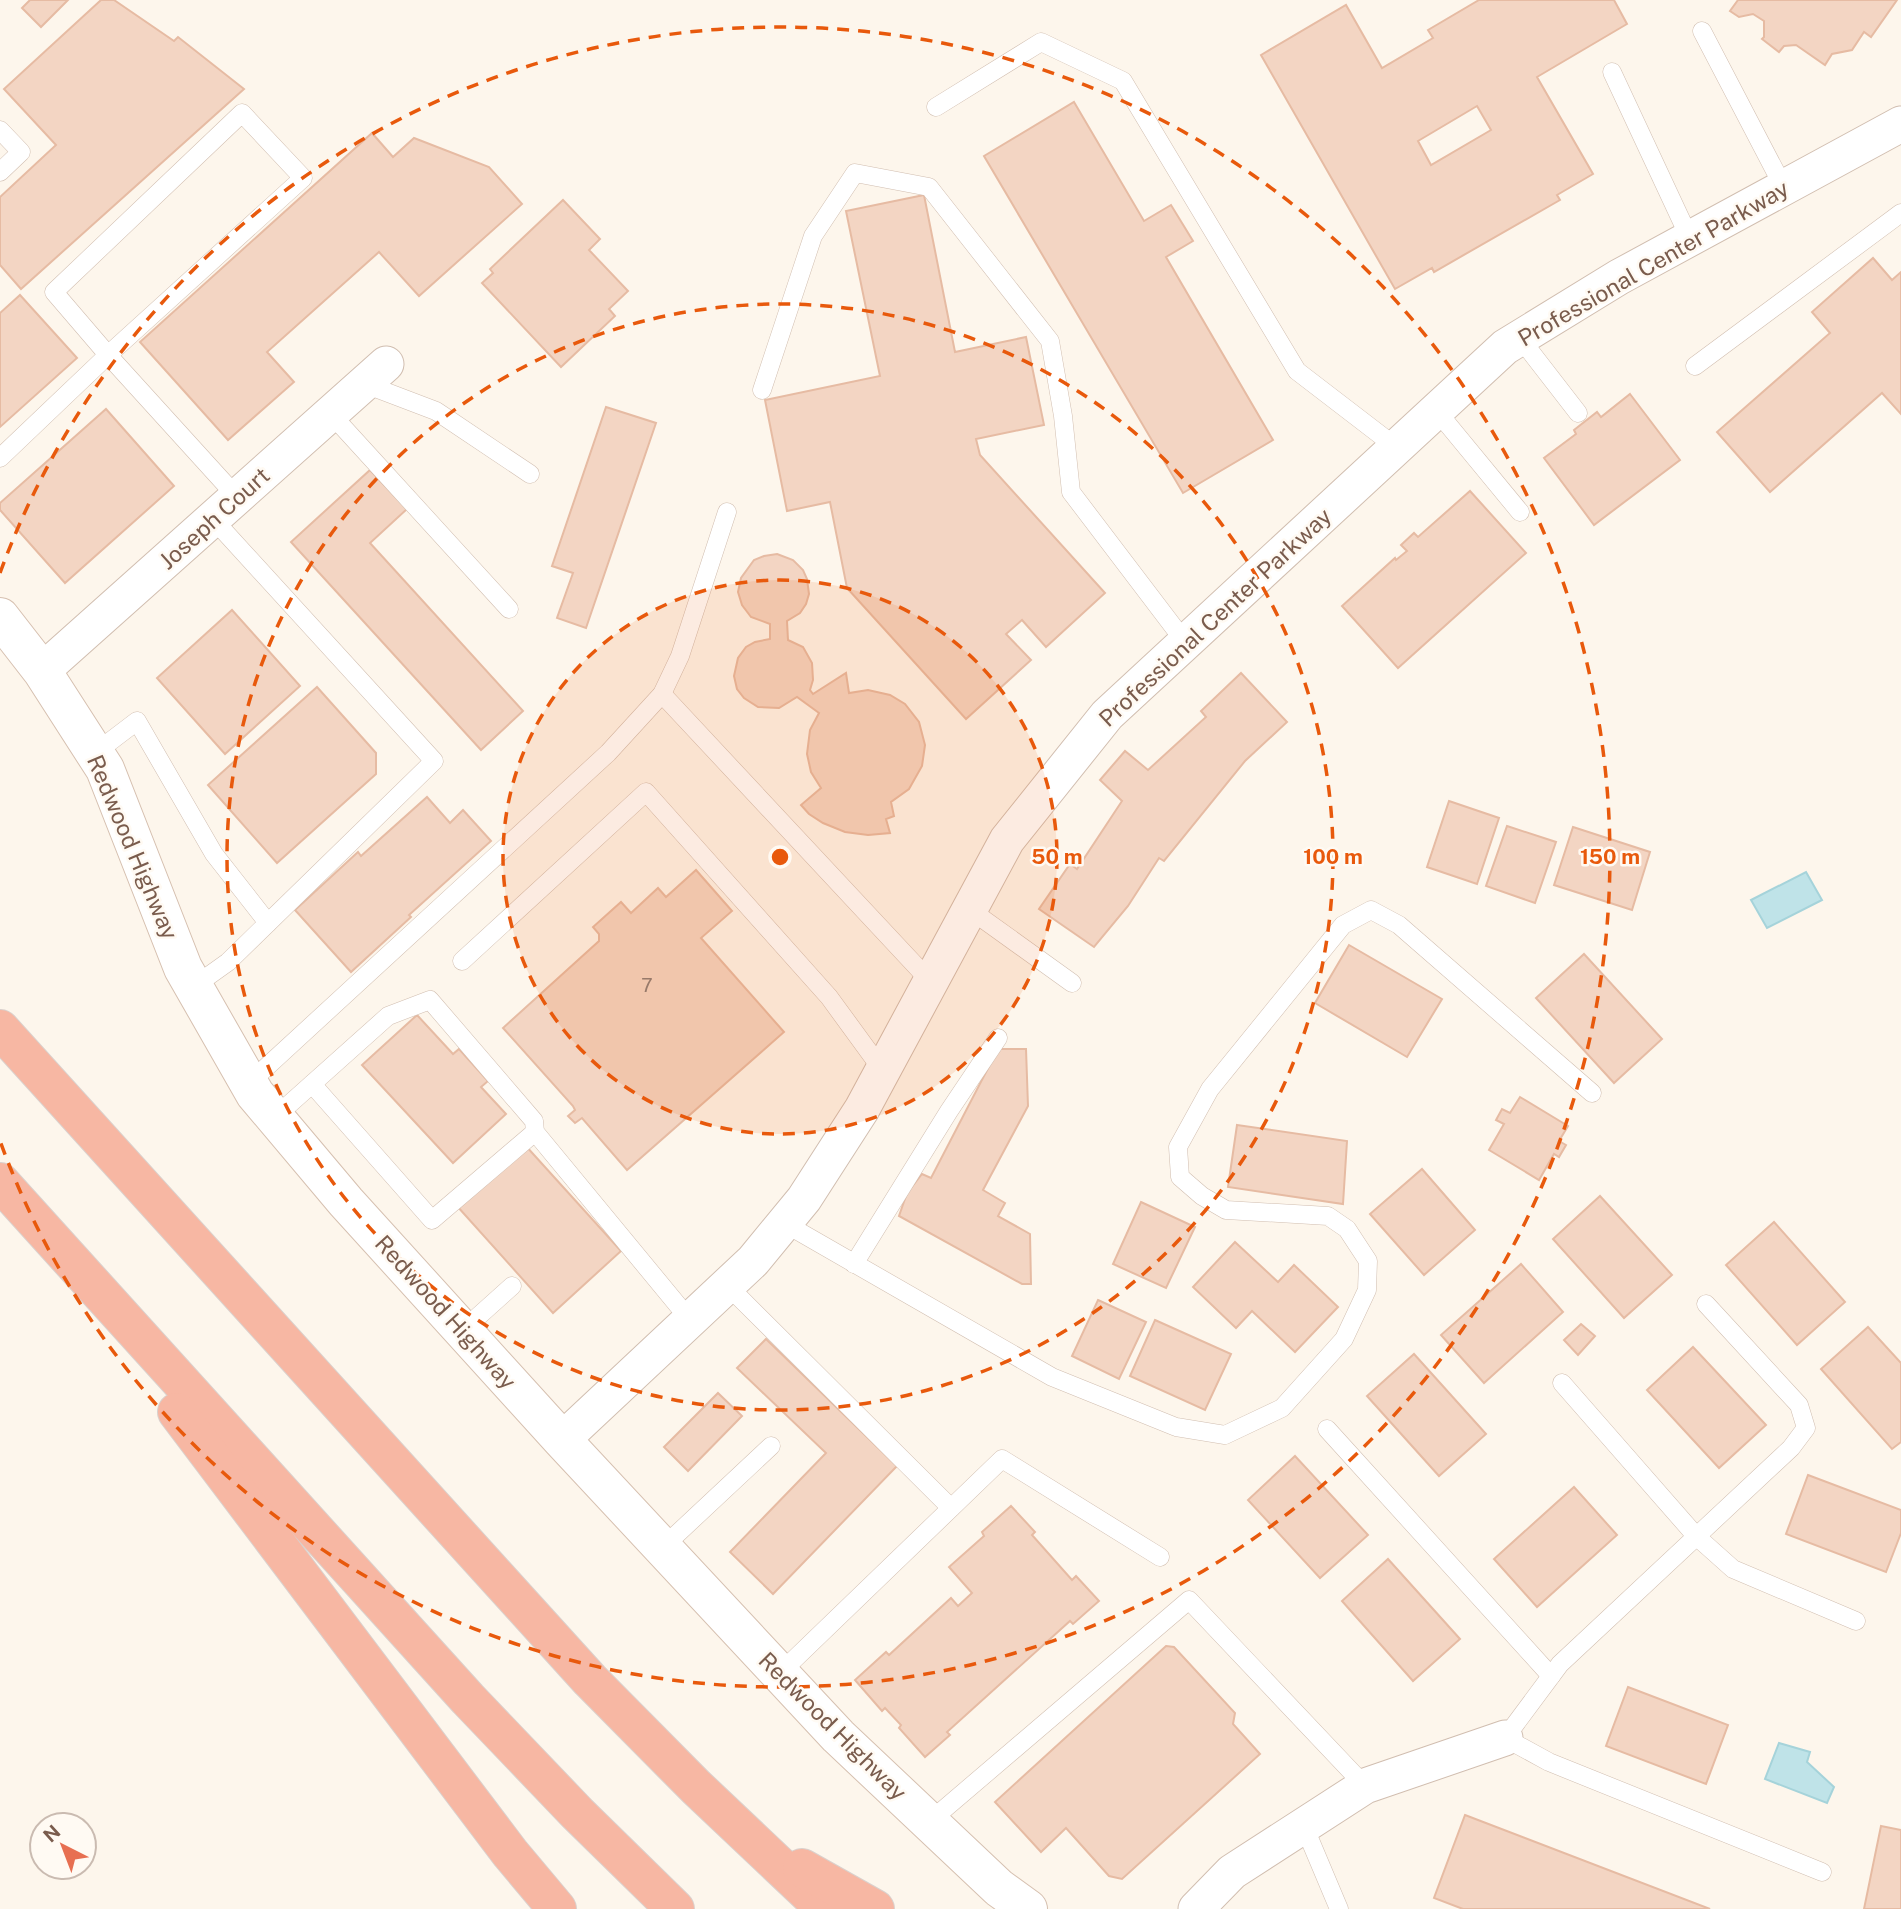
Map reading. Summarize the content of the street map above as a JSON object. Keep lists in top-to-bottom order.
{
  "streets": {
    "street": ["Professional Center Parkway", "Joseph Court", "Redwood Highway"]
  },
  "crossings": [
    ["Professional Center Parkway", "Redwood Highway"],
    ["Joseph Court", "Redwood Highway"]
  ],
  "house_numbers": ["7"],
  "north": "top left",
  "rings": ["50 m", "100 m", "150 m"]
}
